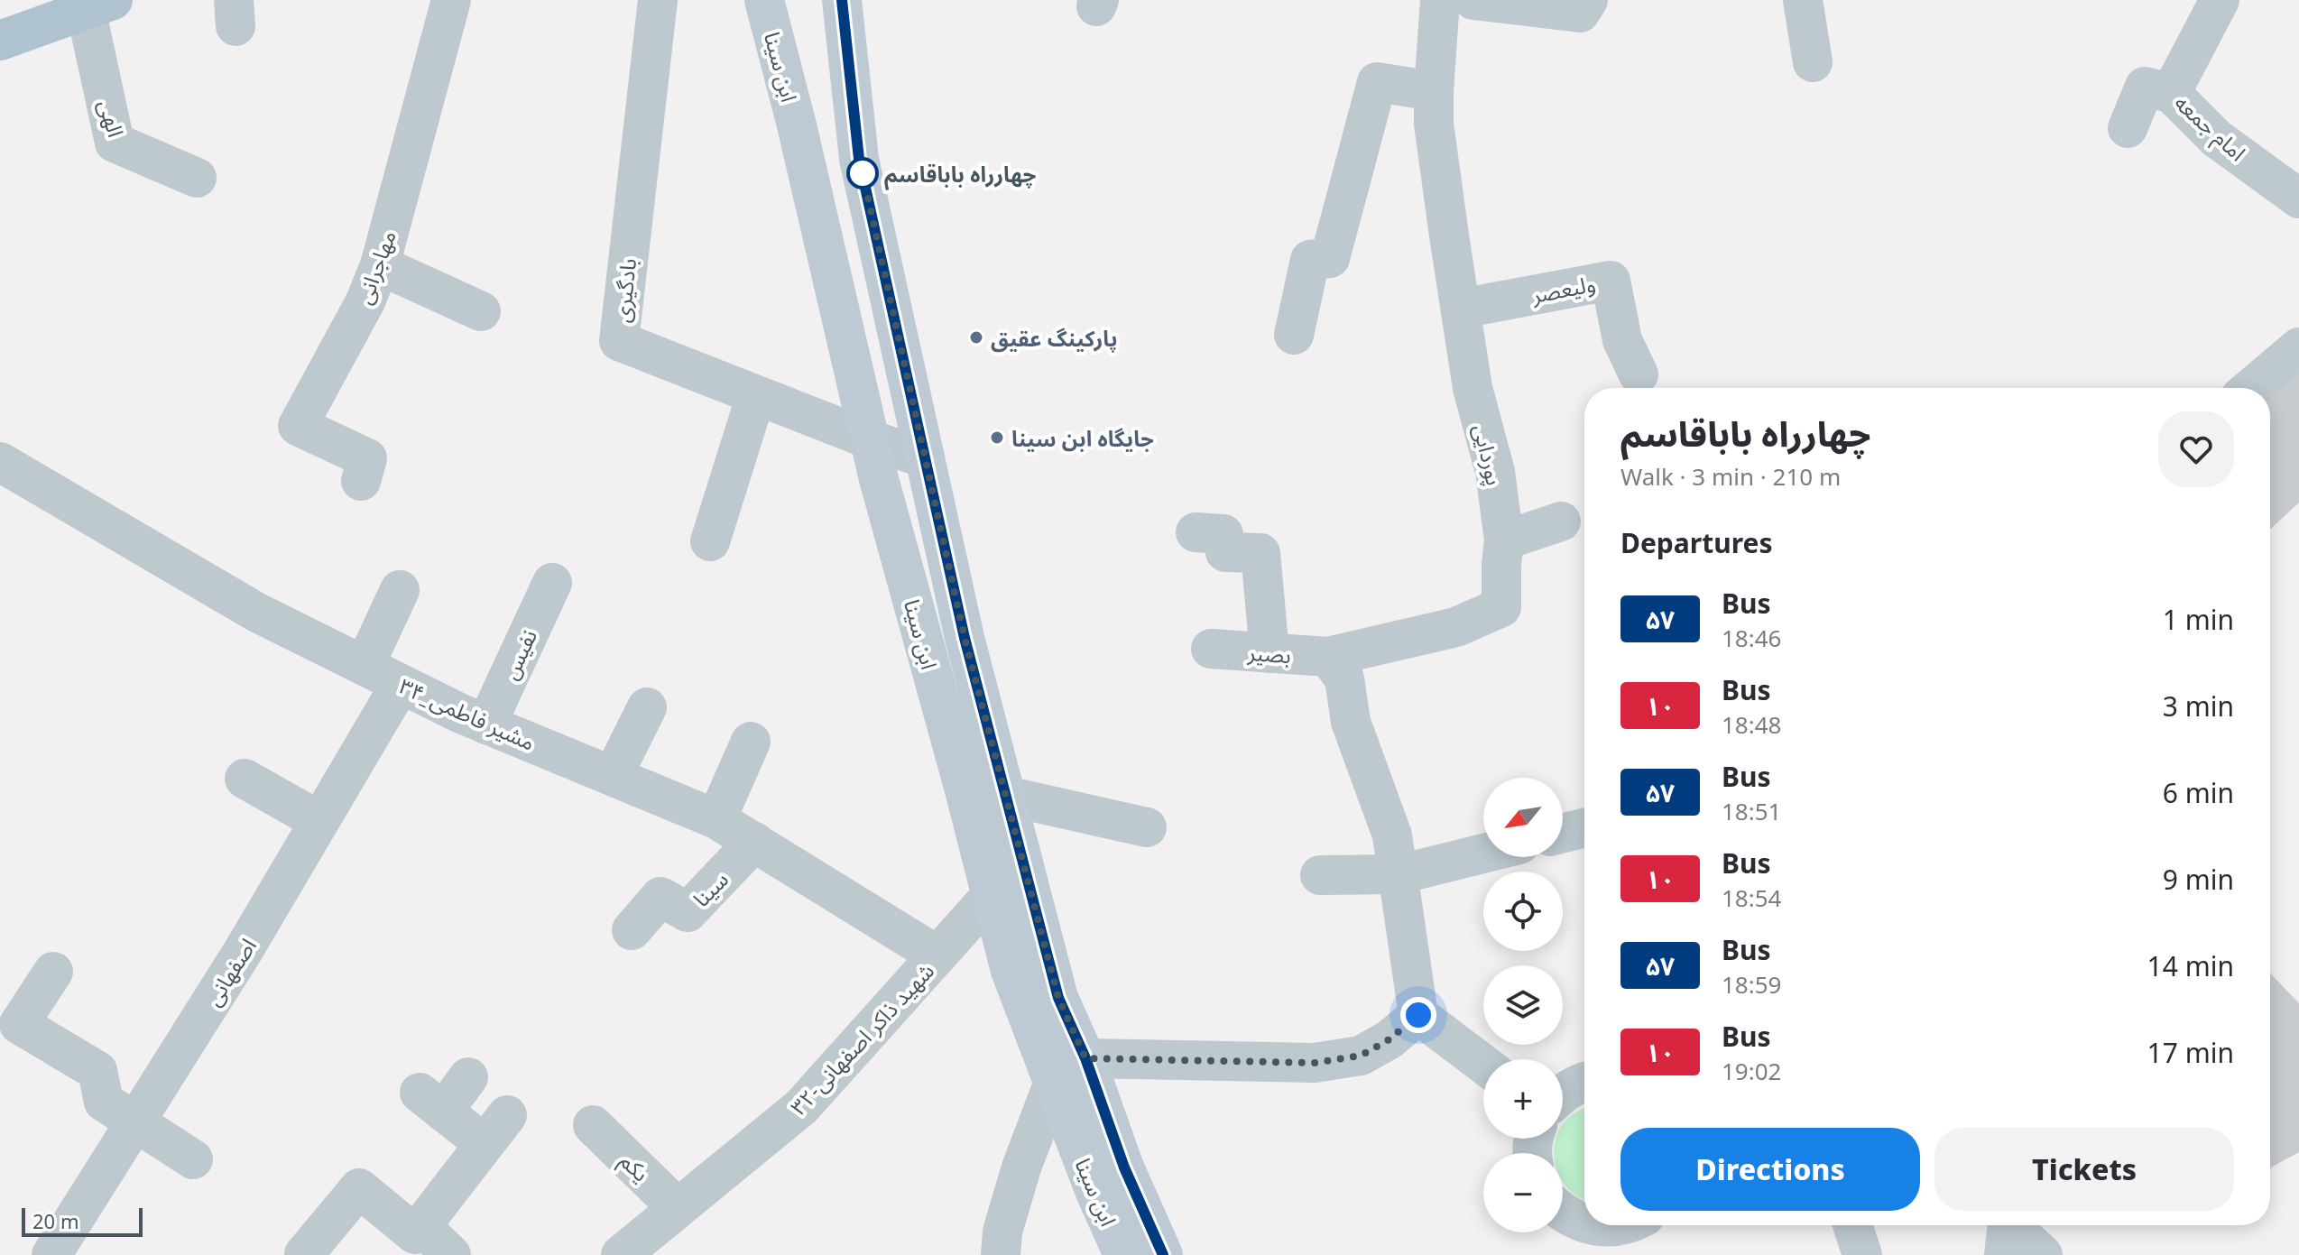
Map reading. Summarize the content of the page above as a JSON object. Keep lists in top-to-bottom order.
{
  "streets": {
    "main road": ["ابن سینا"],
    "street": [
      "الهی",
      "امام جمعه",
      "مهاجرانی",
      "ولیعصر",
      "بادگیری",
      "پوردایی",
      "بصیر",
      "نفیس",
      "۳۴_مشیر فاطمی",
      "سینا",
      "اصفهانی",
      "۳۲-شهید ذاکر اصفهانی",
      "یکم"
    ]
  },
  "crossings": [
    ["ابن سینا", "بادگیری"],
    ["ابن سینا", "۳۲-شهید ذاکر اصفهانی"],
    ["ولیعصر", "پوردایی"],
    ["پوردایی", "بصیر"],
    ["نفیس", "۳۴_مشیر فاطمی"],
    ["۳۴_مشیر فاطمی", "سینا"],
    ["۳۴_مشیر فاطمی", "اصفهانی"],
    ["۳۴_مشیر فاطمی", "۳۲-شهید ذاکر اصفهانی"],
    ["۳۲-شهید ذاکر اصفهانی", "یکم"]
  ],
  "places": ["چهارراه باباقاسم", "پارکینگ عقیق", "جایگاه ابن سینا"],
  "lines": ["bus line ۵۷"],
  "scale_bar": "20 m",
  "north": "bottom left",
  "page": {
    "heading": [
      ["چهارراه باباقاسم", "Walk · 3 min · 210 m"],
      "Departures"
    ],
    "list": [
      {
        "mark": "۵۷",
        "name": "Bus",
        "note": "18:46",
        "value": "1 min"
      },
      {
        "mark": "۱۰",
        "name": "Bus",
        "note": "18:48",
        "value": "3 min"
      },
      {
        "mark": "۵۷",
        "name": "Bus",
        "note": "18:51",
        "value": "6 min"
      },
      {
        "mark": "۱۰",
        "name": "Bus",
        "note": "18:54",
        "value": "9 min"
      },
      {
        "mark": "۵۷",
        "name": "Bus",
        "note": "18:59",
        "value": "14 min"
      },
      {
        "mark": "۱۰",
        "name": "Bus",
        "note": "19:02",
        "value": "17 min"
      }
    ],
    "map_buttons": ["+", "−"],
    "buttons": ["Directions", "Tickets"],
    "scale": "20 m"
  }
}
